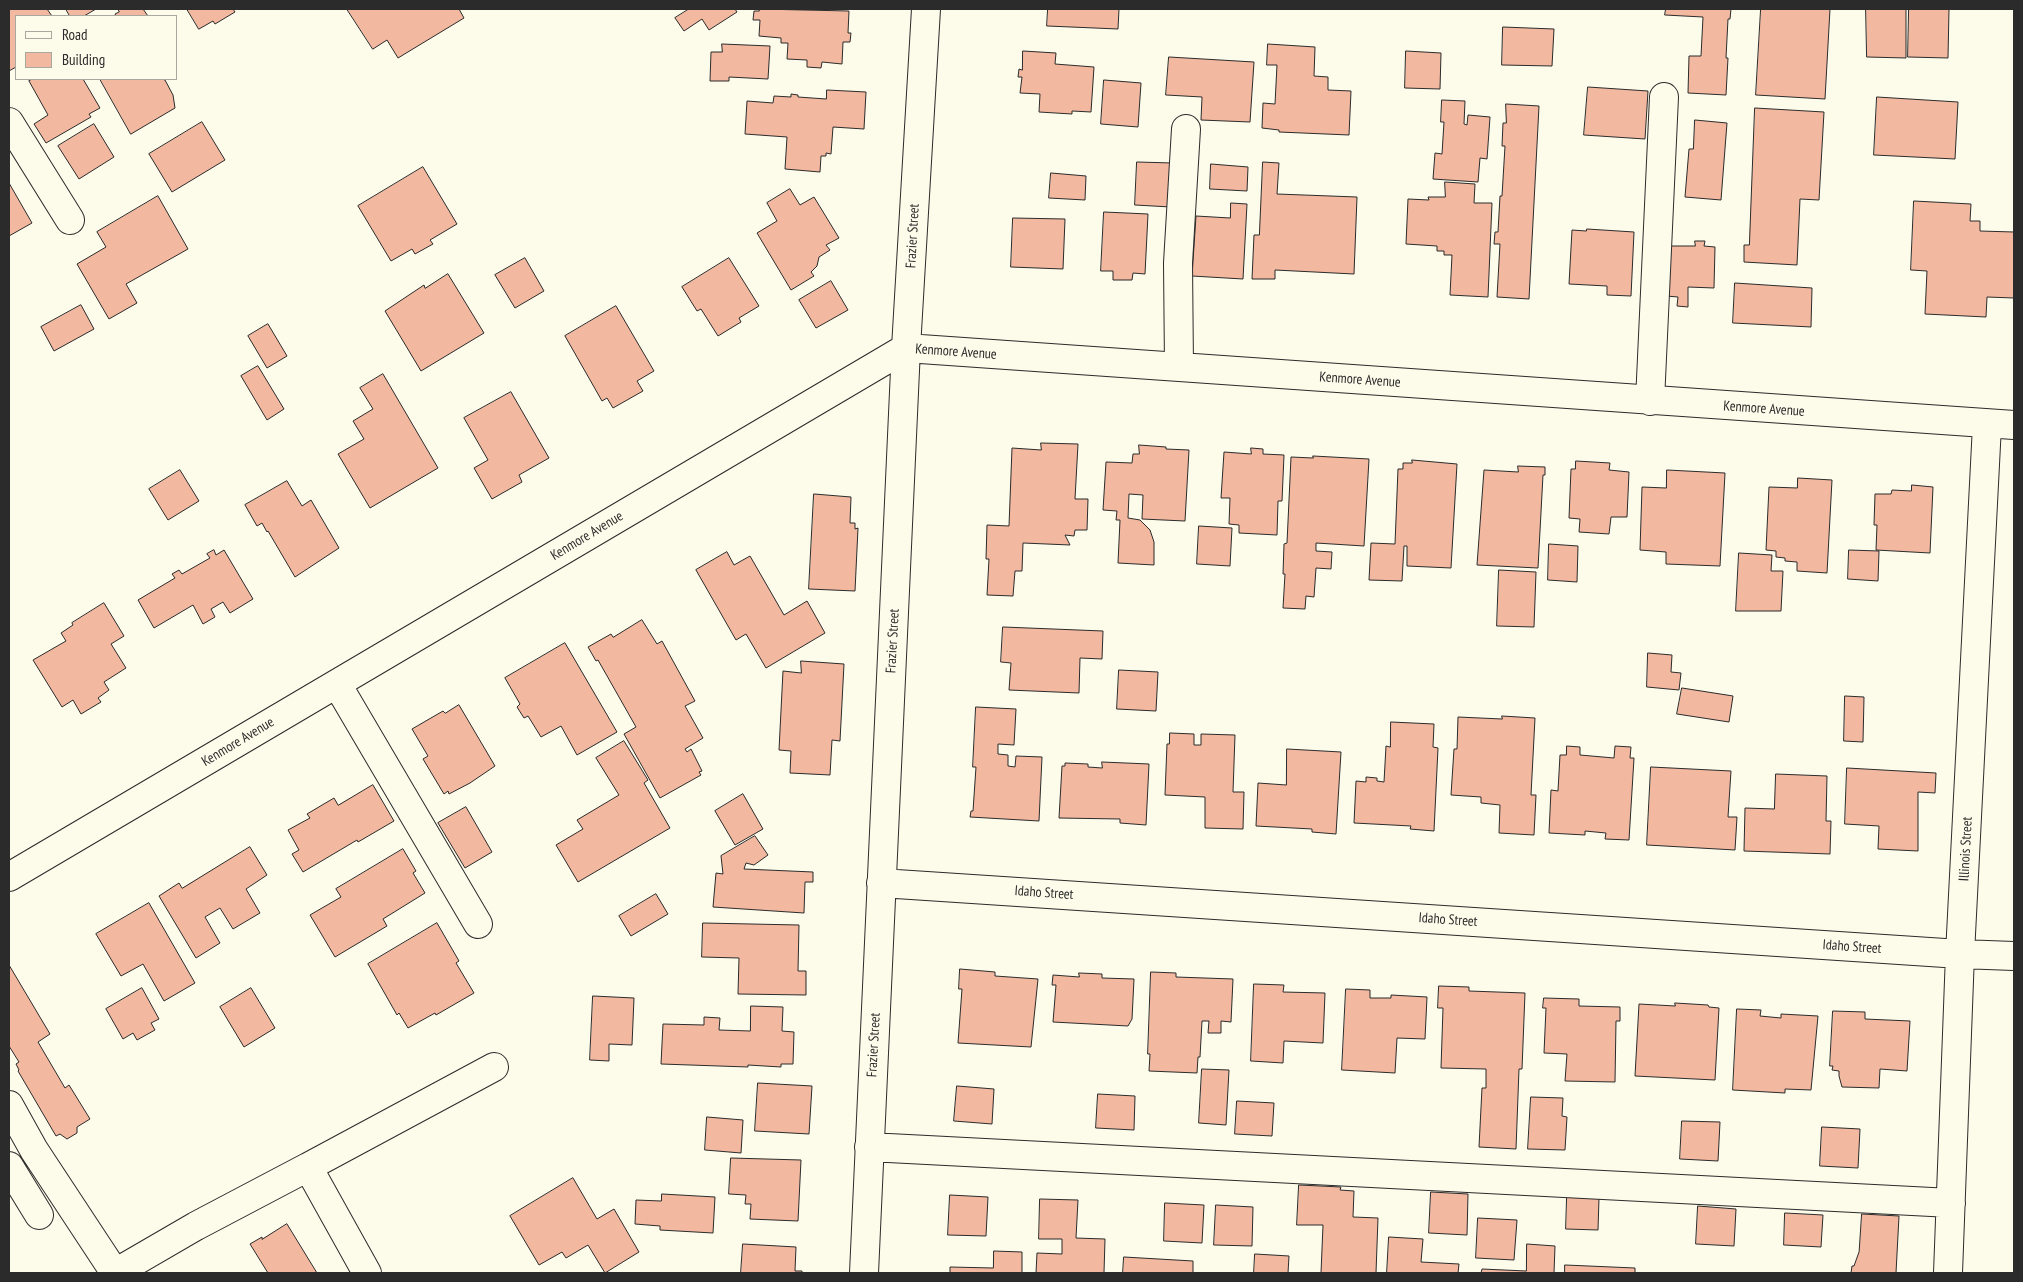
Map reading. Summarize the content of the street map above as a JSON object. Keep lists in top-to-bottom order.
{
  "streets": {
    "street": [
      "Frazier Street",
      "Kenmore Avenue",
      "Illinois Street",
      "Idaho Street"
    ]
  },
  "crossings": [
    ["Frazier Street", "Kenmore Avenue"],
    ["Frazier Street", "Idaho Street"],
    ["Kenmore Avenue", "Illinois Street"],
    ["Illinois Street", "Idaho Street"]
  ],
  "legend": ["Road", "Building"]
}
